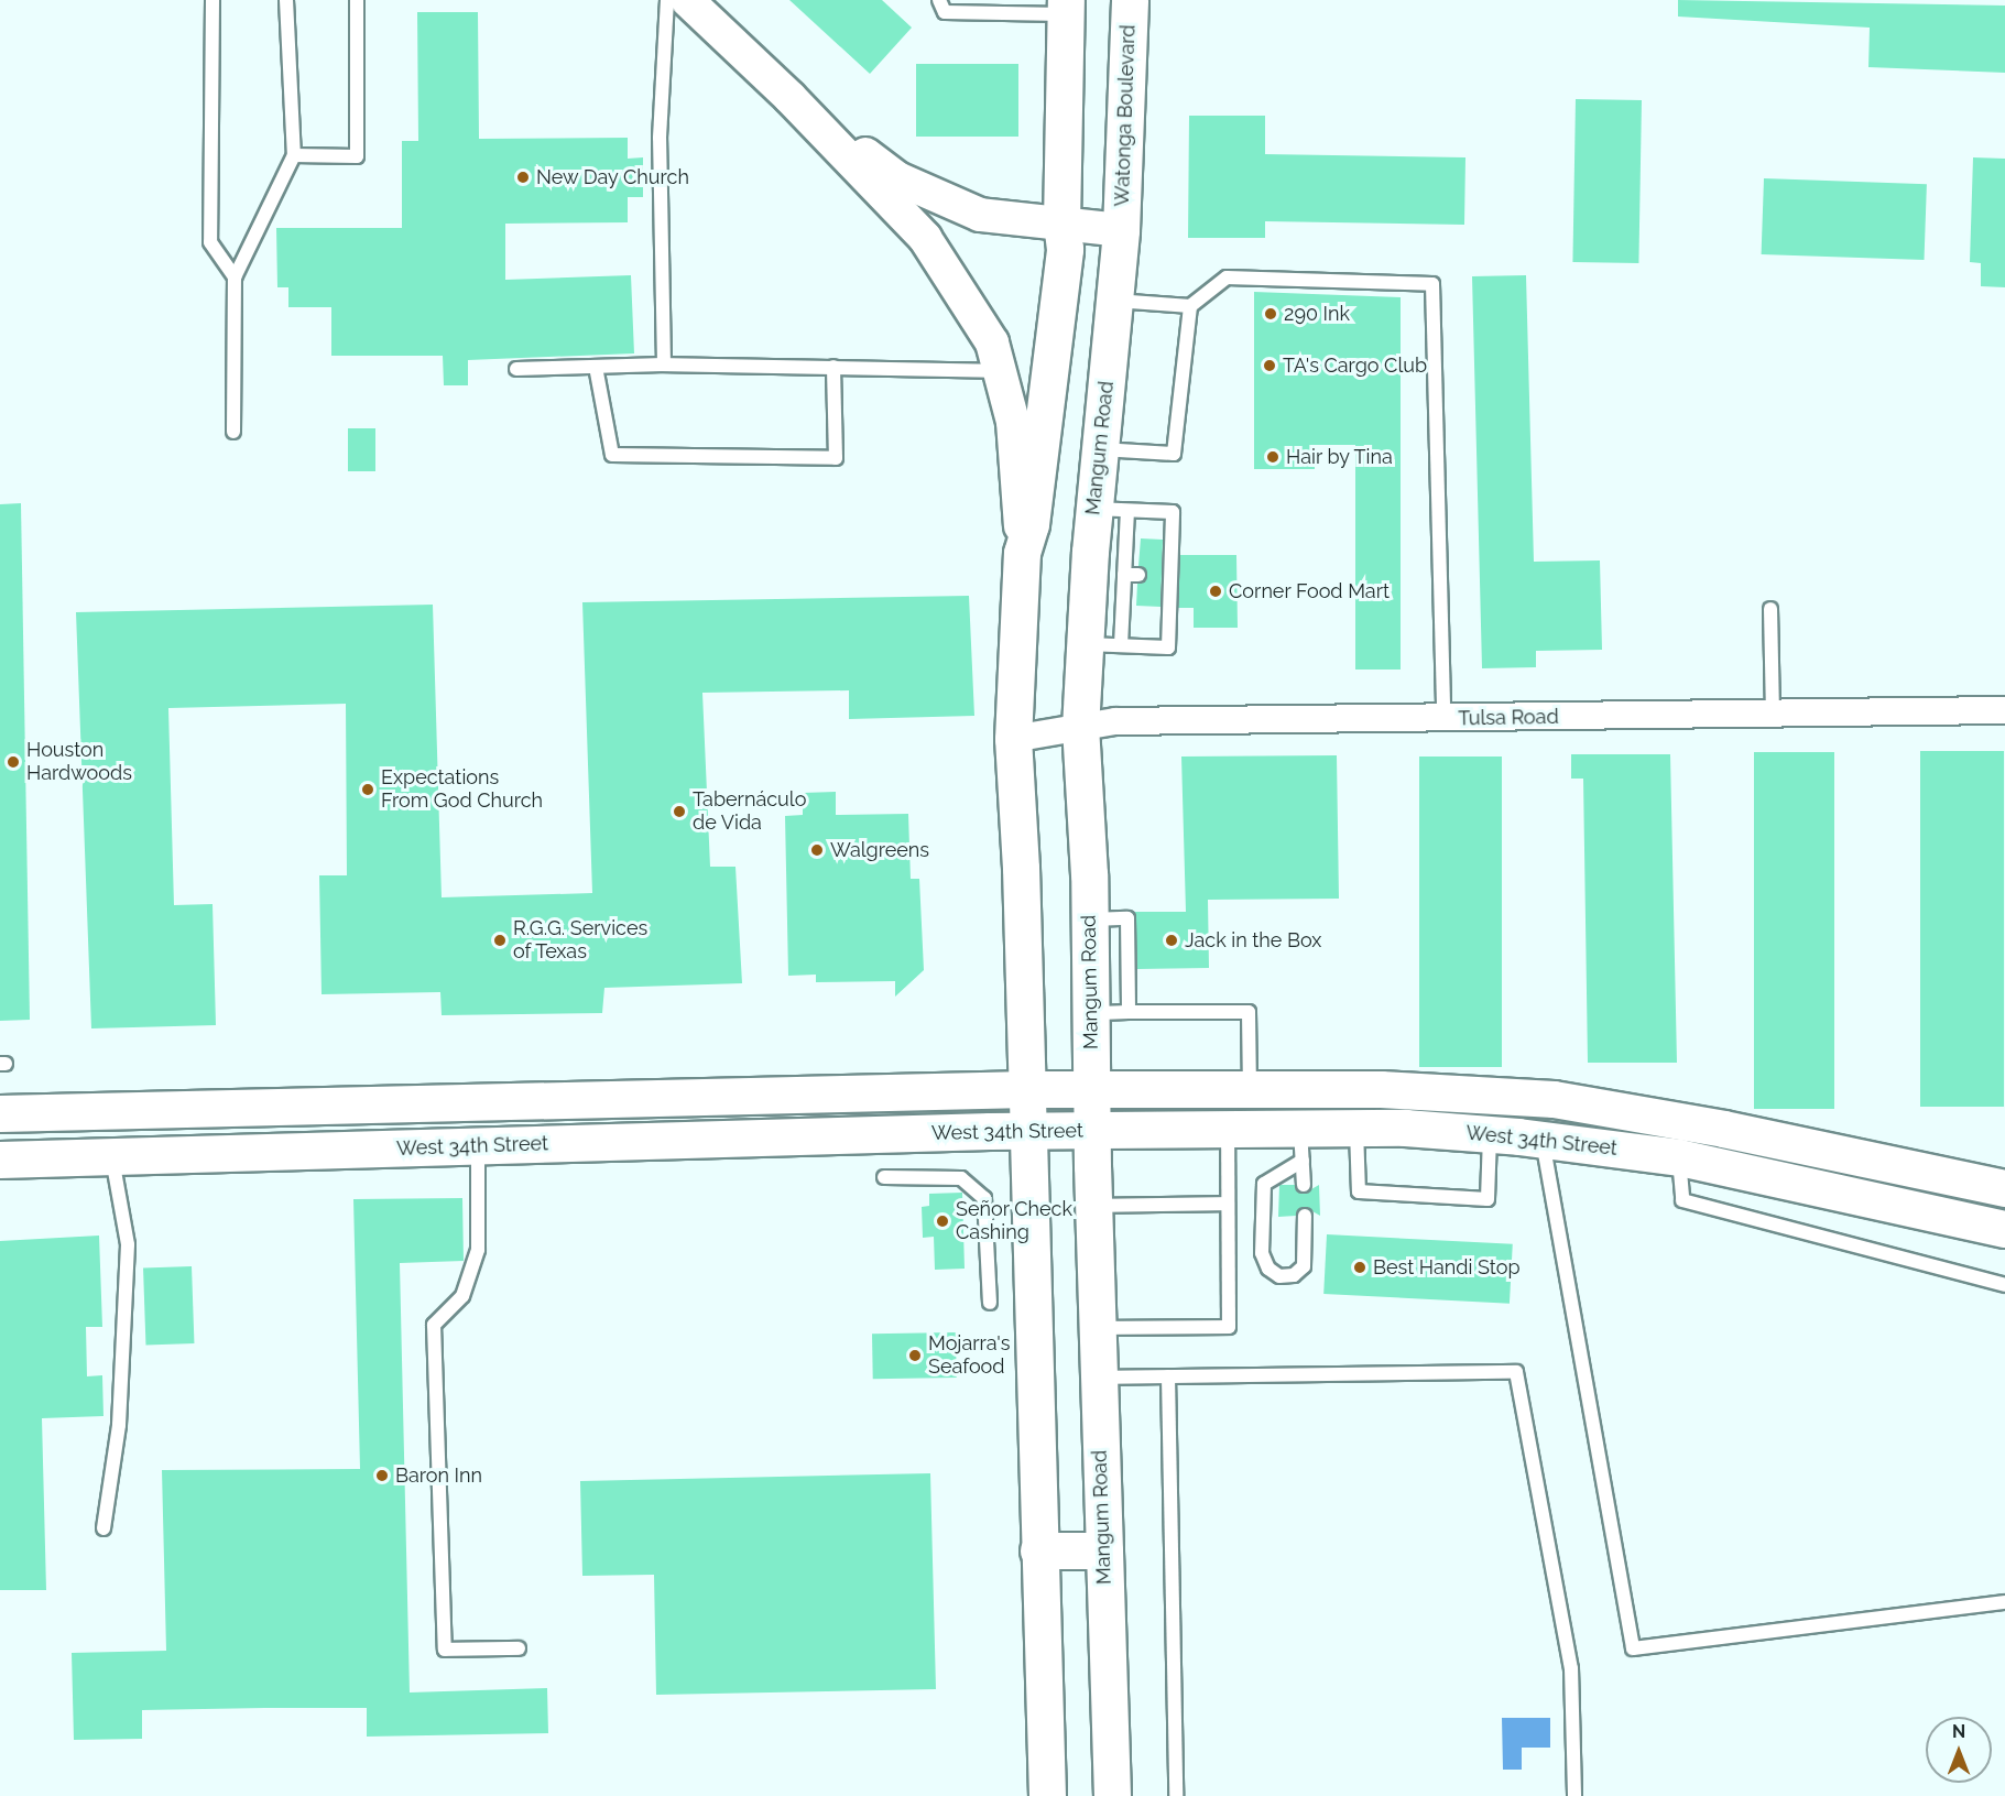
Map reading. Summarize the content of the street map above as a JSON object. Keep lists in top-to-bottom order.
{
  "streets": {
    "main road": ["Watonga Boulevard", "Mangum Road", "West 34th Street"],
    "street": ["Tulsa Road"]
  },
  "crossings": [
    ["Watonga Boulevard", "Mangum Road"],
    ["Mangum Road", "Tulsa Road"],
    ["Mangum Road", "West 34th Street"]
  ],
  "places": [
    "New Day Church",
    "290 Ink",
    "TA's Cargo Club",
    "Hair by Tina",
    "Corner Food Mart",
    "Houston Hardwoods",
    "Expectations From God Church",
    "Tabernáculo de Vida",
    "Walgreens",
    "R.G.G. Services of Texas",
    "Jack in the Box",
    "Señor Check Cashing",
    "Best Handi Stop",
    "Mojarra's Seafood",
    "Baron Inn"
  ],
  "north": "top"
}
